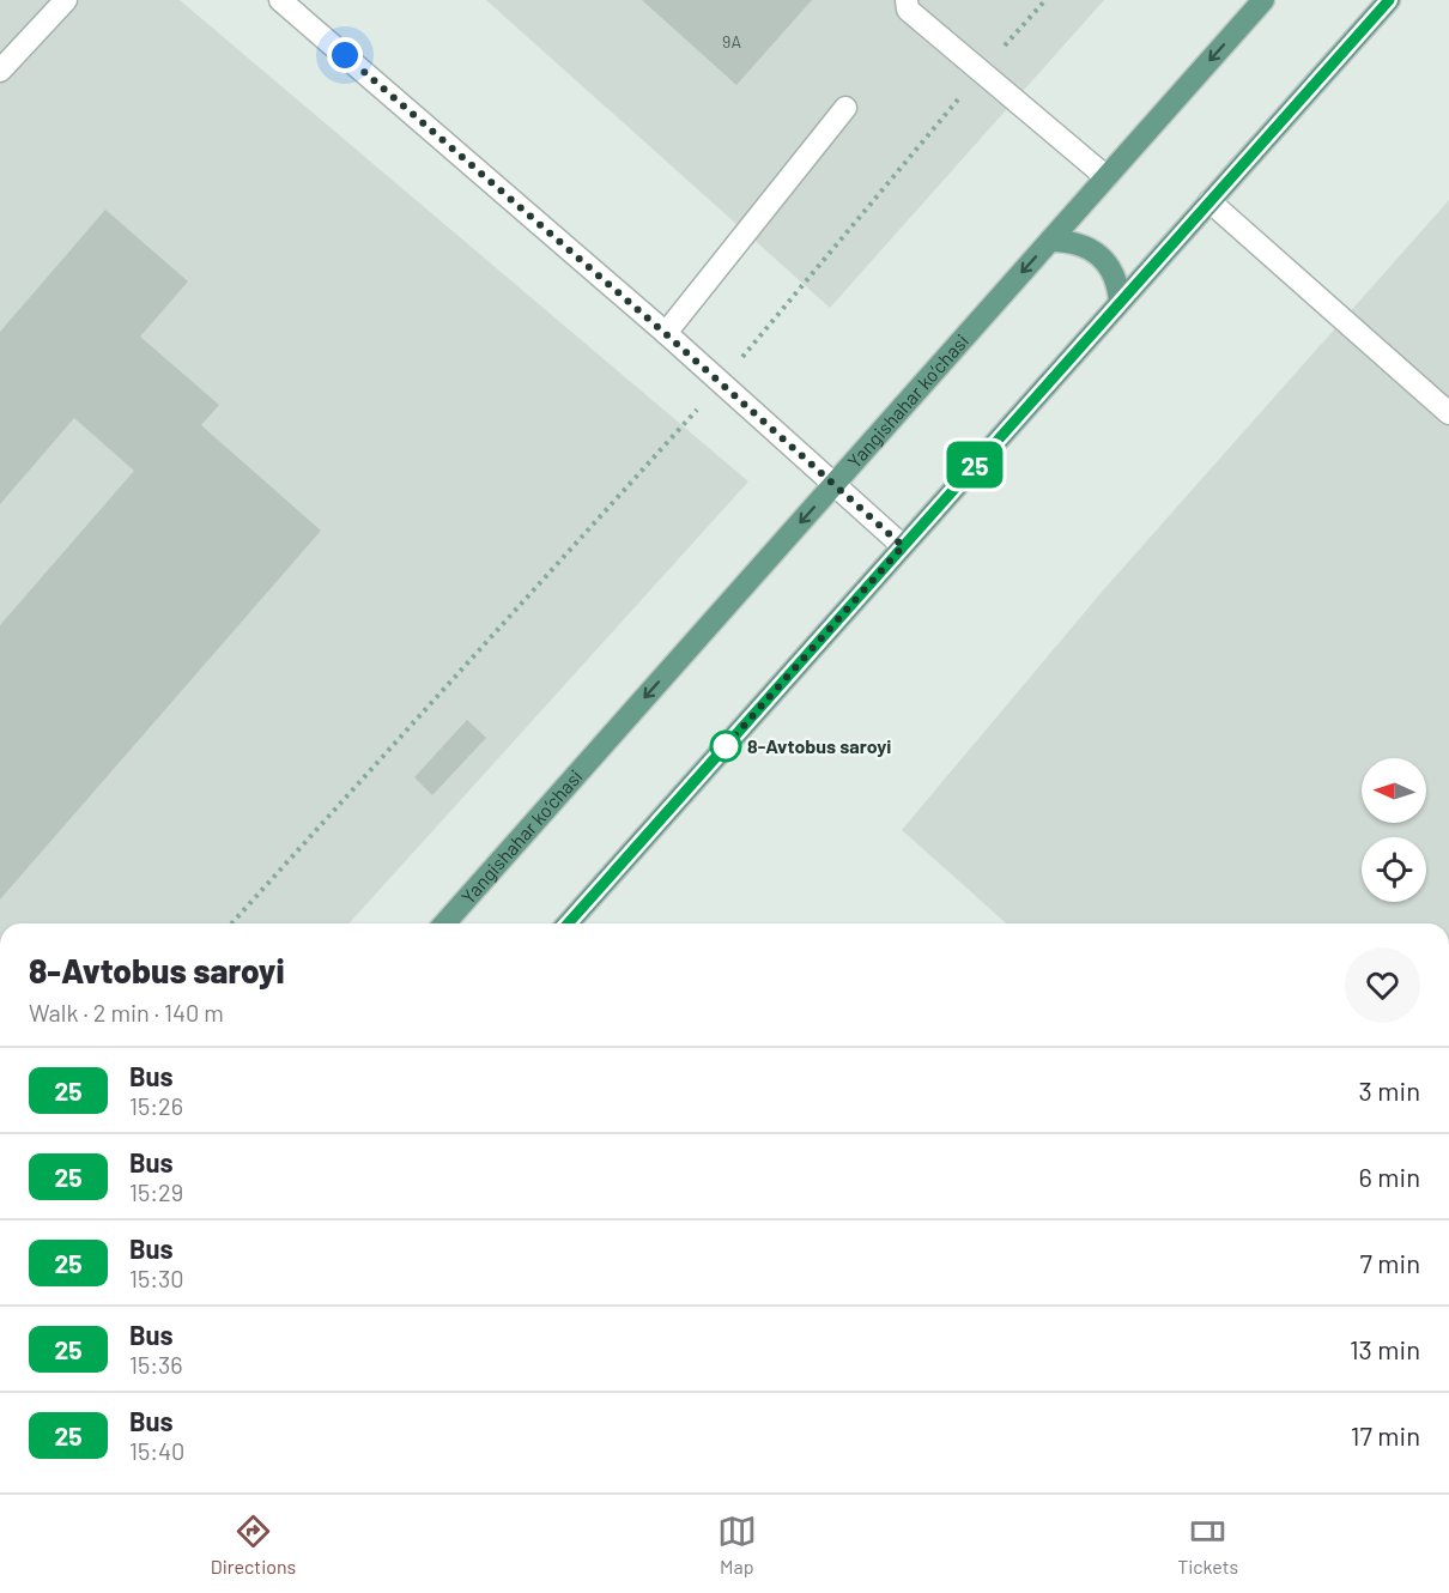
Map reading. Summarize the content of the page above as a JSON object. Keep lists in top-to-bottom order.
{
  "streets": {
    "main road": ["Yangishahar ko‘chasi"]
  },
  "places": ["8-Avtobus saroyi"],
  "lines": ["bus line 25"],
  "house_numbers": ["9A"],
  "north": "left",
  "page": {
    "on_map": "25",
    "heading": ["8-Avtobus saroyi", "Walk · 2 min · 140 m"],
    "list": [
      {
        "mark": "25",
        "name": "Bus",
        "note": "15:26",
        "value": "3 min"
      },
      {
        "mark": "25",
        "name": "Bus",
        "note": "15:29",
        "value": "6 min"
      },
      {
        "mark": "25",
        "name": "Bus",
        "note": "15:30",
        "value": "7 min"
      },
      {
        "mark": "25",
        "name": "Bus",
        "note": "15:36",
        "value": "13 min"
      },
      {
        "mark": "25",
        "name": "Bus",
        "note": "15:40",
        "value": "17 min"
      }
    ],
    "tabs": ["Directions", "Map", "Tickets"]
  }
}
